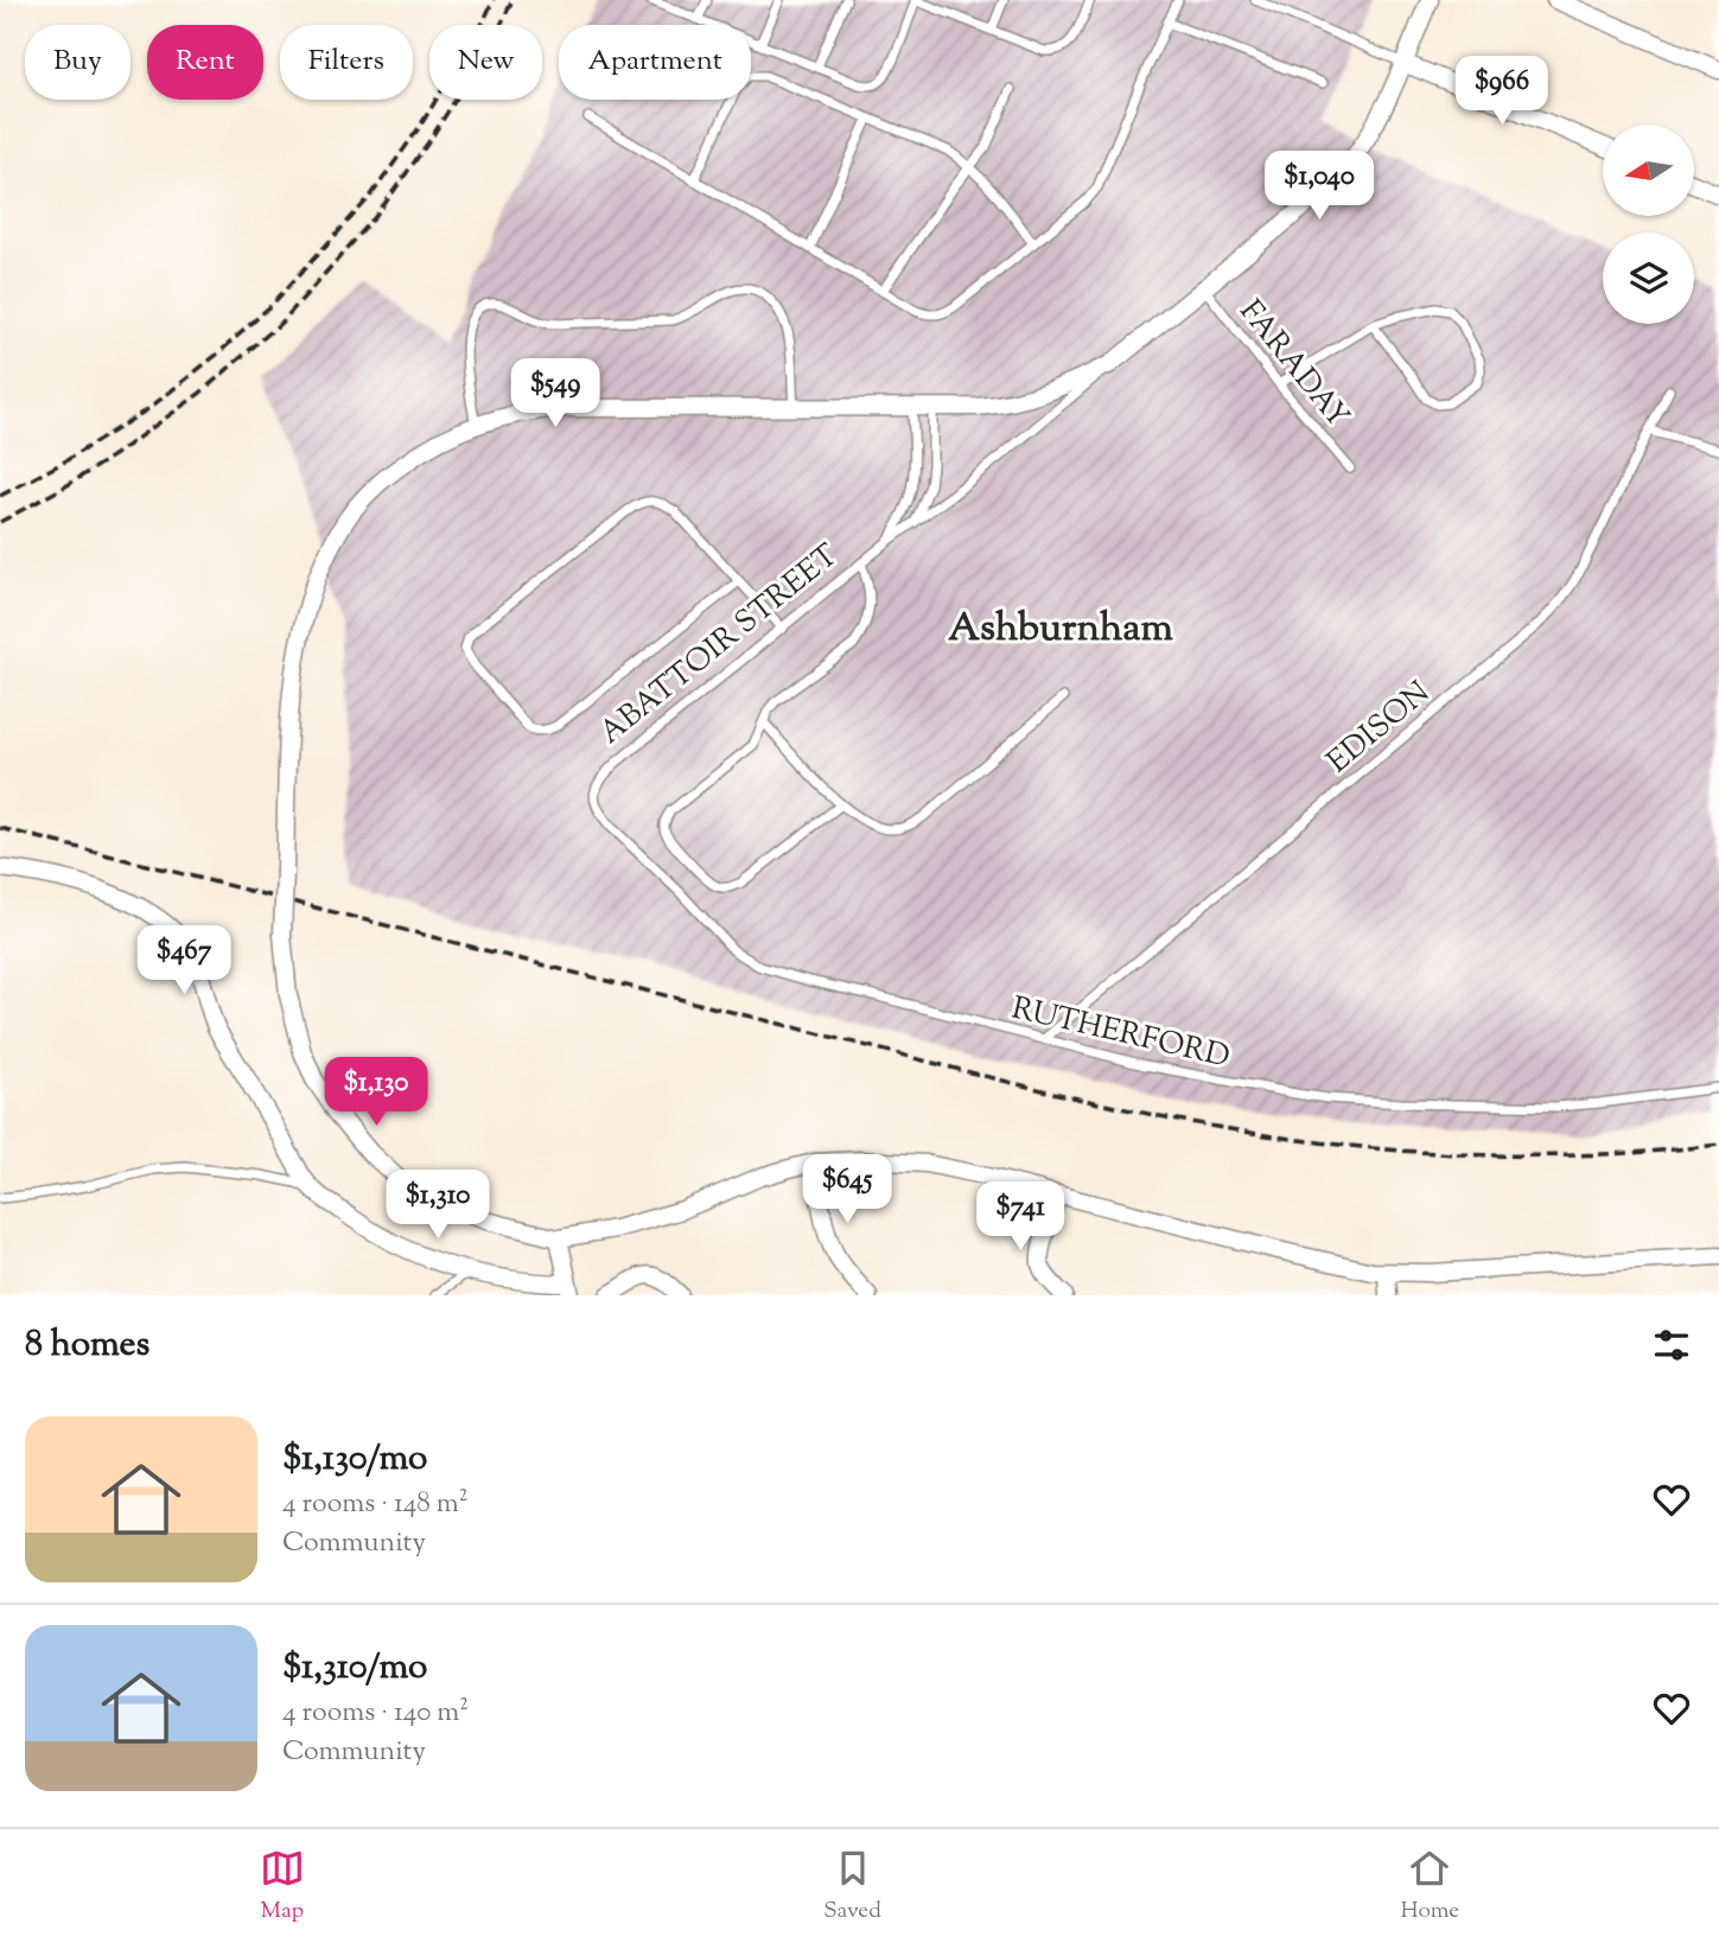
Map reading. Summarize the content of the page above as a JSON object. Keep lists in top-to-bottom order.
{
  "streets": {
    "street": ["ABATTOIR STREET"],
    "lane": ["FARADAY", "EDISON", "RUTHERFORD"]
  },
  "crossings": [
    ["FARADAY", "ABATTOIR STREET"],
    ["ABATTOIR STREET", "RUTHERFORD"],
    ["EDISON", "RUTHERFORD"]
  ],
  "districts": ["Ashburnham"],
  "north": "left",
  "page": {
    "chip": [
      "Buy",
      "Rent",
      "Filters",
      "New",
      "Apartment"
    ],
    "price": [
      "$966",
      "$1,040",
      "$549",
      "$467",
      "$1,130",
      "$645",
      "$1,310",
      "$741"
    ],
    "heading": "8 homes",
    "list": [
      {
        "name": "$1,130/mo",
        "note": "4 rooms · 148 m² · Community"
      },
      {
        "name": "$1,310/mo",
        "note": "4 rooms · 140 m² · Community"
      }
    ],
    "tabs": ["Map", "Saved", "Home"]
  }
}
